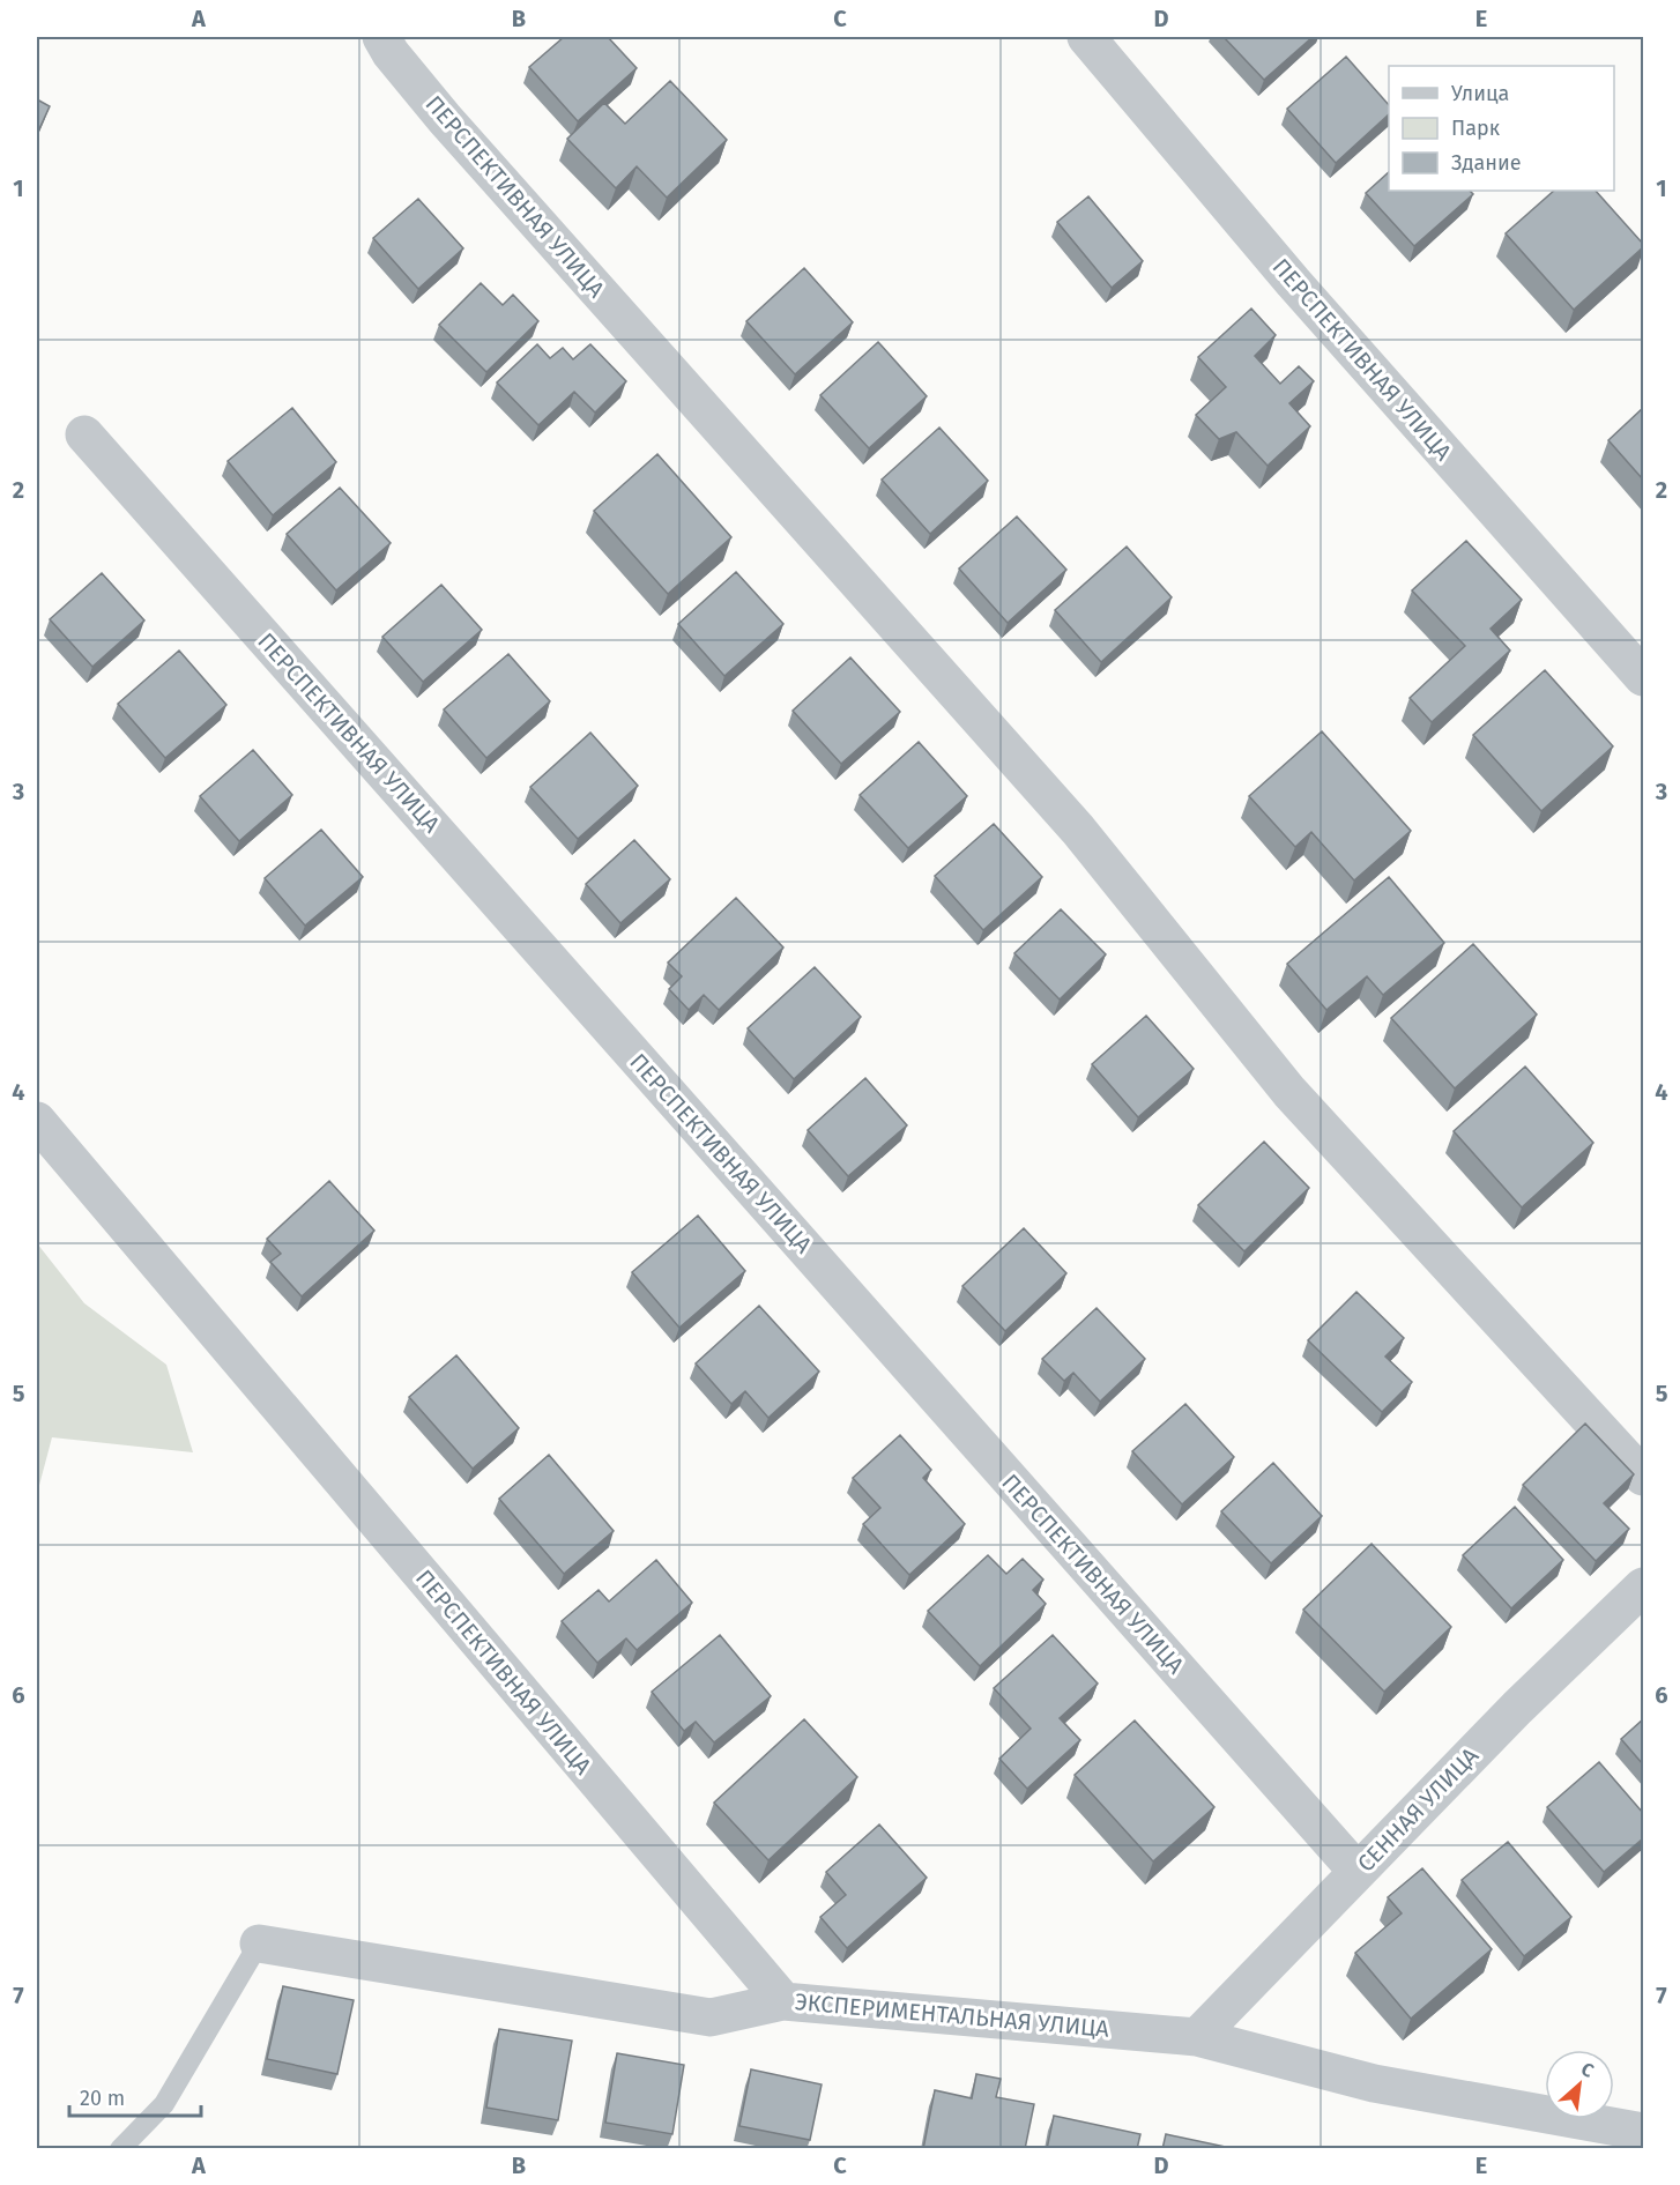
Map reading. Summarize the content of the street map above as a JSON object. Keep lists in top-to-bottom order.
{
  "streets": {
    "street": ["ПЕРСПЕКТИВНАЯ УЛИЦА", "СЕННАЯ УЛИЦА", "ЭКСПЕРИМЕНТАЛЬНАЯ УЛИЦА"]
  },
  "crossings": [
    ["ПЕРСПЕКТИВНАЯ УЛИЦА", "СЕННАЯ УЛИЦА"],
    ["ПЕРСПЕКТИВНАЯ УЛИЦА", "ЭКСПЕРИМЕНТАЛЬНАЯ УЛИЦА"],
    ["СЕННАЯ УЛИЦА", "ЭКСПЕРИМЕНТАЛЬНАЯ УЛИЦА"]
  ],
  "legend": ["Улица", "Парк", "Здание"],
  "scale_bar": "20 m",
  "north": "top right",
  "grid": {
    "columns": [
      "A",
      "B",
      "C",
      "D",
      "E"
    ],
    "rows": [
      "1",
      "2",
      "3",
      "4",
      "5",
      "6",
      "7"
    ]
  }
}
